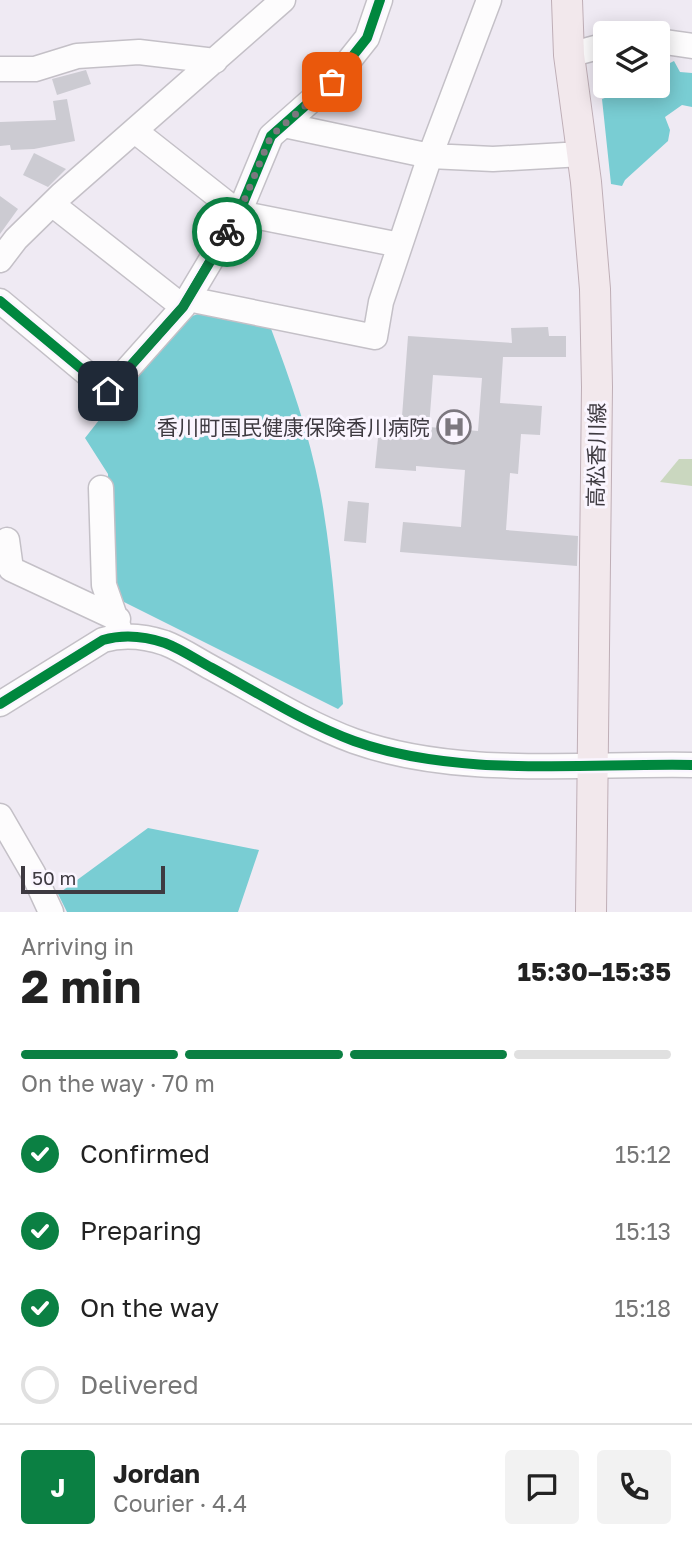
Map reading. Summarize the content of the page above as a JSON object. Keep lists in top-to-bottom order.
{
  "streets": {
    "main road": ["高松香川線"]
  },
  "places": {
    "hospital": ["香川町国民健康保険香川病院"]
  },
  "scale_bar": "50 m",
  "page": {
    "scale": "50 m",
    "heading": ["2 min", "Arriving in", "15:30–15:35"],
    "panel": ["Jordan", "Courier · 4.4"],
    "bar": "On the way · 70 m",
    "list": [
      ["Confirmed", "15:12"],
      ["Preparing", "15:13"],
      ["On the way", "15:18"],
      "Delivered"
    ],
    "round": "J"
  }
}
